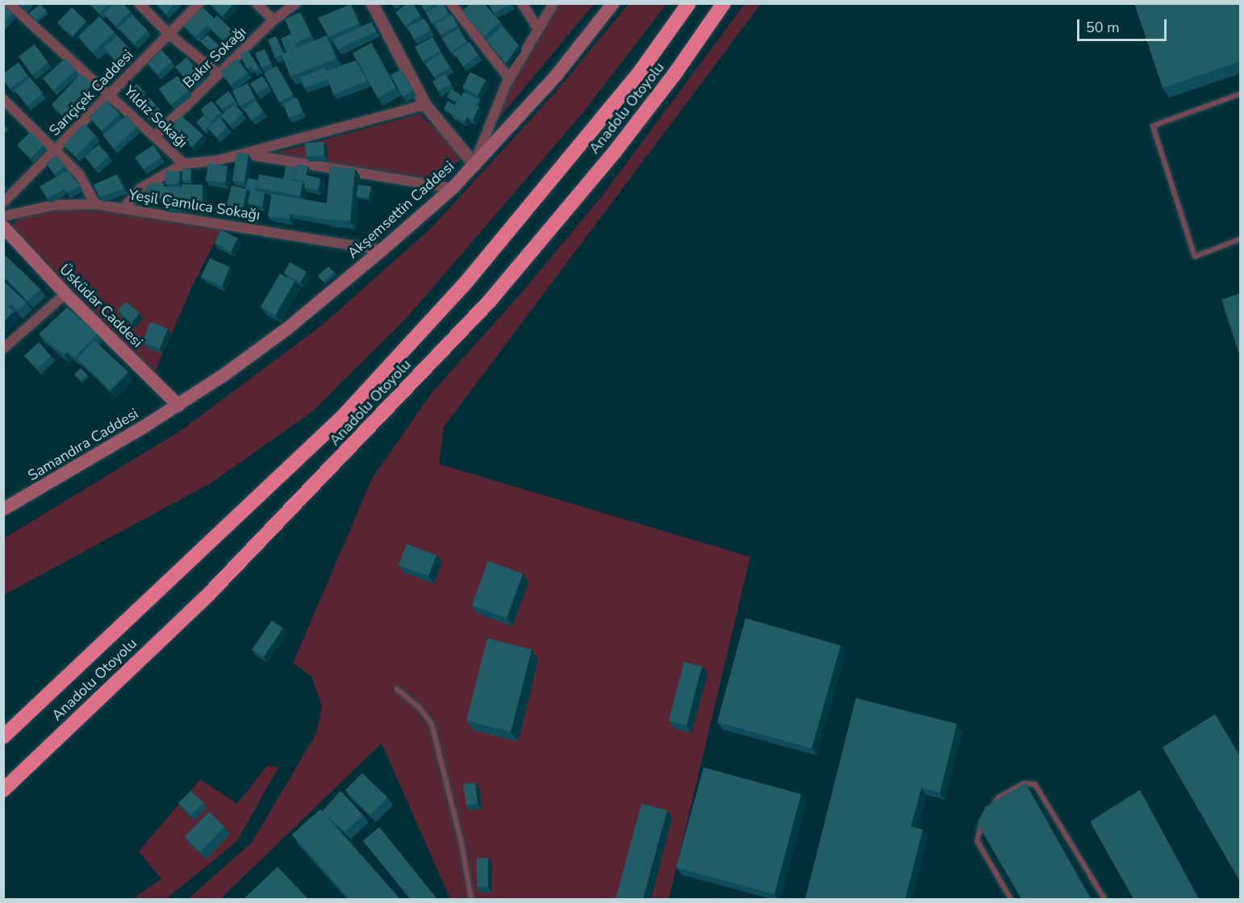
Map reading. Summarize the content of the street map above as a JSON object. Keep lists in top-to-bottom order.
{
  "streets": {
    "highway": ["Anadolu Otoyolu"],
    "main road": ["Akşemsettin Caddesi", "Üsküdar Caddesi", "Samandıra Caddesi"],
    "street": [
      "Bakır Sokağı",
      "Sarıçiçek Caddesi",
      "Yıldız Sokağı",
      "Yeşil Çamlıca Sokağı"
    ]
  },
  "crossings": [
    ["Bakır Sokağı", "Yıldız Sokağı"],
    ["Sarıçiçek Caddesi", "Yıldız Sokağı"],
    ["Yeşil Çamlıca Sokağı", "Akşemsettin Caddesi"],
    ["Akşemsettin Caddesi", "Üsküdar Caddesi"],
    ["Akşemsettin Caddesi", "Samandıra Caddesi"],
    ["Üsküdar Caddesi", "Samandıra Caddesi"]
  ],
  "scale_bar": "50 m"
}
